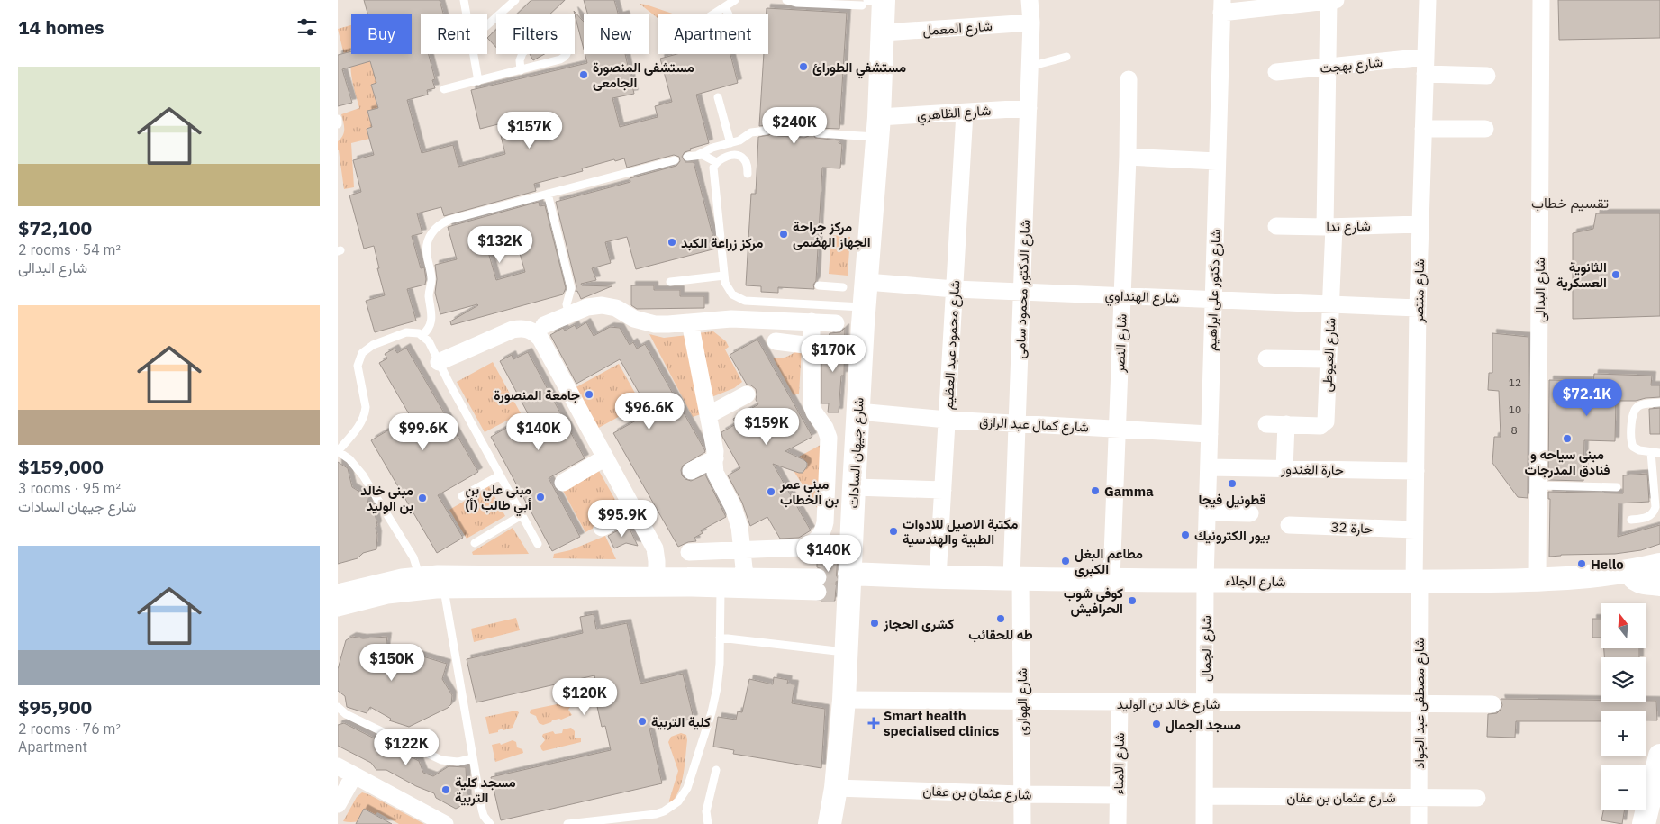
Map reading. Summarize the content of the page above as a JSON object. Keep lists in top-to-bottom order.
{
  "streets": {
    "main road": ["شارع جيهان السادات", "شارع الجلاء"],
    "street": [
      "شارع المعمل",
      "شارع بهجت",
      "شارع الظاهري",
      "شارع ندا",
      "شارع الدكتور محمود سامى",
      "شارع دكتور على ابراهيم",
      "شارع البدالى",
      "شارع منتصر",
      "شارع الهنداوي",
      "شارع النصر",
      "شارع محمود عبد العظيم",
      "شارع العيوطى",
      "شارع كمال عبد الرازق",
      "حارة الغندور",
      "حارة 32",
      "شارع الجمال",
      "شارع الهوارى",
      "شارع خالد بن الوليد",
      "شارع مصطفى عبد الجواد",
      "شارع الامناء",
      "شارع عثمان بن عفان"
    ]
  },
  "crossings": [
    ["شارع المعمل", "شارع الدكتور محمود سامى"],
    ["شارع المعمل", "شارع جيهان السادات"],
    ["شارع بهجت", "شارع منتصر"],
    ["شارع بهجت", "شارع العيوطى"],
    ["شارع الظاهري", "شارع الدكتور محمود سامى"],
    ["شارع الظاهري", "شارع محمود عبد العظيم"],
    ["شارع الظاهري", "شارع جيهان السادات"],
    ["شارع ندا", "شارع منتصر"],
    ["شارع ندا", "شارع العيوطى"],
    ["شارع الدكتور محمود سامى", "شارع الهنداوي"],
    ["شارع الدكتور محمود سامى", "شارع كمال عبد الرازق"],
    ["شارع الدكتور محمود سامى", "شارع الجلاء"],
    ["شارع الدكتور محمود سامى", "شارع الهوارى"],
    ["شارع دكتور على ابراهيم", "شارع الهنداوي"],
    ["شارع دكتور على ابراهيم", "شارع كمال عبد الرازق"],
    ["شارع دكتور على ابراهيم", "حارة الغندور"],
    ["شارع دكتور على ابراهيم", "شارع الجلاء"],
    ["شارع دكتور على ابراهيم", "شارع الجمال"],
    ["شارع البدالى", "شارع الجلاء"],
    ["شارع منتصر", "شارع الهنداوي"],
    ["شارع منتصر", "حارة الغندور"],
    ["شارع منتصر", "حارة 32"],
    ["شارع منتصر", "شارع الجلاء"],
    ["شارع منتصر", "شارع مصطفى عبد الجواد"],
    ["شارع الهنداوي", "شارع النصر"],
    ["شارع الهنداوي", "شارع محمود عبد العظيم"],
    ["شارع الهنداوي", "شارع العيوطى"],
    ["شارع الهنداوي", "شارع جيهان السادات"],
    ["شارع النصر", "شارع كمال عبد الرازق"],
    ["شارع النصر", "شارع الجلاء"],
    ["شارع محمود عبد العظيم", "شارع كمال عبد الرازق"],
    ["شارع محمود عبد العظيم", "شارع الجلاء"],
    ["شارع كمال عبد الرازق", "شارع جيهان السادات"],
    ["شارع جيهان السادات", "شارع الجلاء"],
    ["شارع جيهان السادات", "شارع خالد بن الوليد"],
    ["شارع جيهان السادات", "شارع عثمان بن عفان"],
    ["شارع الجلاء", "شارع الجمال"],
    ["شارع الجلاء", "شارع الهوارى"],
    ["شارع الجلاء", "شارع مصطفى عبد الجواد"],
    ["شارع الجمال", "شارع خالد بن الوليد"],
    ["شارع الجمال", "شارع عثمان بن عفان"],
    ["شارع الهوارى", "شارع خالد بن الوليد"],
    ["شارع الهوارى", "شارع عثمان بن عفان"],
    ["شارع خالد بن الوليد", "شارع مصطفى عبد الجواد"],
    ["شارع خالد بن الوليد", "شارع الامناء"],
    ["شارع مصطفى عبد الجواد", "شارع عثمان بن عفان"],
    ["شارع الامناء", "شارع عثمان بن عفان"]
  ],
  "districts": ["تقسيم خطاب"],
  "places": {
    "other": [
      "مستشفي الطورائ",
      "مستشفى المنصورة الجامعى",
      "مركز جراحة الجهاز الهضمى",
      "مركز زراعة الكبد",
      "الثانوية العسكرية",
      "جامعة المنصورة",
      "مبنى سياحه و فنادق المدرجات",
      "قطونيل فيجا",
      "Gamma",
      "مبنى عمر بن الخطاب",
      "مبنى علي بن أبي طالب (أ)",
      "مبنى خالد بن الوليد",
      "مكتبة الاصيل للادوات الطبية والهندسية",
      "بيور الكترونيك",
      "مطاعم البغل الكبرى",
      "Hello",
      "كوفى شوب الحرافيش",
      "طه للحقائب",
      "كشرى الحجاز",
      "كلية التربية",
      "مسجد الجمال",
      "مسجد كلية التربية"
    ],
    "health": ["Smart health specialised clinics"]
  },
  "house_numbers": ["12", "10", "8"],
  "north": "top",
  "page": {
    "heading": "14 homes",
    "chip": [
      "Buy",
      "Rent",
      "Filters",
      "New",
      "Apartment"
    ],
    "list": [
      {
        "name": "$72,100",
        "note": "2 rooms · 54 m² · شارع البدالى"
      },
      {
        "name": "$159,000",
        "note": "3 rooms · 95 m² · شارع جيهان السادات"
      },
      {
        "name": "$95,900",
        "note": "2 rooms · 76 m² · Apartment"
      }
    ],
    "price": [
      "$240K",
      "$157K",
      "$132K",
      "$170K",
      "$72.1K",
      "$96.6K",
      "$159K",
      "$99.6K",
      "$140K",
      "$95.9K",
      "$140K",
      "$150K",
      "$120K",
      "$122K"
    ],
    "map_buttons": ["+", "−"]
  }
}
